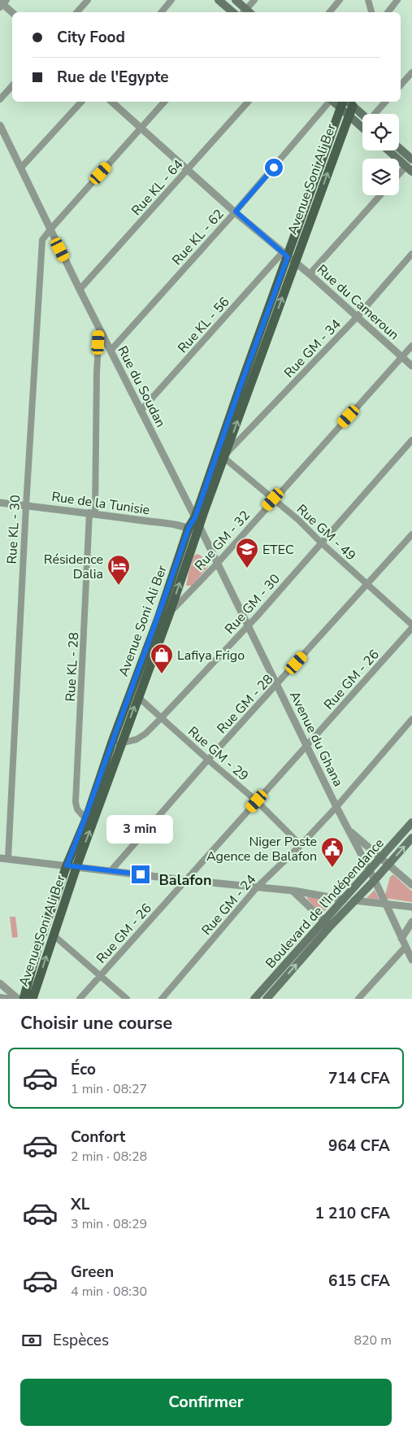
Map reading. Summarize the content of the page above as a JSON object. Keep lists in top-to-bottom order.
{
  "streets": {
    "main road": ["Avenue Soni Ali Ber", "Boulevard de l'Indépendance"],
    "street": [
      "Rue KL - 64",
      "Rue KL - 62",
      "Rue du Cameroun",
      "Rue KL - 56",
      "Rue GM - 34",
      "Rue du Soudan",
      "Rue de la Tunisie",
      "Rue KL - 30",
      "Rue GM - 49",
      "Rue GM - 32",
      "Rue GM - 30",
      "Rue KL - 28",
      "Rue GM - 26",
      "Rue GM - 28",
      "Avenue du Ghana",
      "Rue GM - 29",
      "Rue GM - 24"
    ]
  },
  "crossings": [
    ["Avenue Soni Ali Ber", "Rue du Cameroun"],
    ["Avenue Soni Ali Ber", "Rue KL - 56"],
    ["Avenue Soni Ali Ber", "Rue GM - 34"],
    ["Avenue Soni Ali Ber", "Rue du Soudan"],
    ["Avenue Soni Ali Ber", "Rue de la Tunisie"],
    ["Avenue Soni Ali Ber", "Rue GM - 49"],
    ["Avenue Soni Ali Ber", "Rue GM - 32"],
    ["Avenue Soni Ali Ber", "Rue GM - 30"],
    ["Avenue Soni Ali Ber", "Rue KL - 28"],
    ["Avenue Soni Ali Ber", "Avenue du Ghana"],
    ["Avenue Soni Ali Ber", "Rue GM - 29"],
    ["Rue KL - 64", "Rue du Cameroun"],
    ["Rue KL - 64", "Rue du Soudan"],
    ["Rue KL - 62", "Rue du Cameroun"],
    ["Rue KL - 62", "Rue du Soudan"],
    ["Rue du Cameroun", "Rue KL - 56"],
    ["Rue du Cameroun", "Rue GM - 34"],
    ["Rue du Cameroun", "Rue KL - 30"],
    ["Rue du Cameroun", "Rue GM - 32"],
    ["Rue KL - 56", "Rue du Soudan"],
    ["Rue GM - 34", "Rue GM - 49"],
    ["Rue du Soudan", "Rue de la Tunisie"],
    ["Rue du Soudan", "Rue KL - 30"],
    ["Rue du Soudan", "Rue KL - 28"],
    ["Rue du Soudan", "Avenue du Ghana"],
    ["Rue de la Tunisie", "Rue KL - 30"],
    ["Rue de la Tunisie", "Rue KL - 28"],
    ["Rue de la Tunisie", "Avenue du Ghana"],
    ["Rue GM - 49", "Rue GM - 32"],
    ["Rue GM - 49", "Rue GM - 30"],
    ["Rue GM - 49", "Rue GM - 28"],
    ["Rue GM - 32", "Avenue du Ghana"],
    ["Rue GM - 30", "Avenue du Ghana"],
    ["Rue GM - 30", "Rue GM - 29"],
    ["Rue GM - 26", "Avenue du Ghana"],
    ["Rue GM - 26", "Rue GM - 29"],
    ["Rue GM - 28", "Avenue du Ghana"],
    ["Rue GM - 28", "Rue GM - 29"],
    ["Avenue du Ghana", "Boulevard de l'Indépendance"],
    ["Avenue du Ghana", "Rue GM - 24"],
    ["Rue GM - 29", "Rue GM - 24"]
  ],
  "districts": ["Balafon"],
  "places": {
    "school or university": ["ETEC"],
    "hotel": ["Résidence Dalia"],
    "shop": ["Lafiya Frigo"],
    "public building": ["Niger Poste Agence de Balafon"]
  },
  "page": {
    "banner": ["City Food", "Rue de l'Egypte"],
    "bubble": "3 min",
    "heading": "Choisir une course",
    "list": [
      {
        "name": "Éco",
        "note": "1 min · 08:27",
        "value": "714 CFA"
      },
      {
        "name": "Confort",
        "note": "2 min · 08:28",
        "value": "964 CFA"
      },
      {
        "name": "XL",
        "note": "3 min · 08:29",
        "value": "1 210 CFA"
      },
      {
        "name": "Green",
        "note": "4 min · 08:30",
        "value": "615 CFA"
      }
    ],
    "pay": ["Espèces", "820 m"],
    "buttons": "Confirmer"
  }
}
